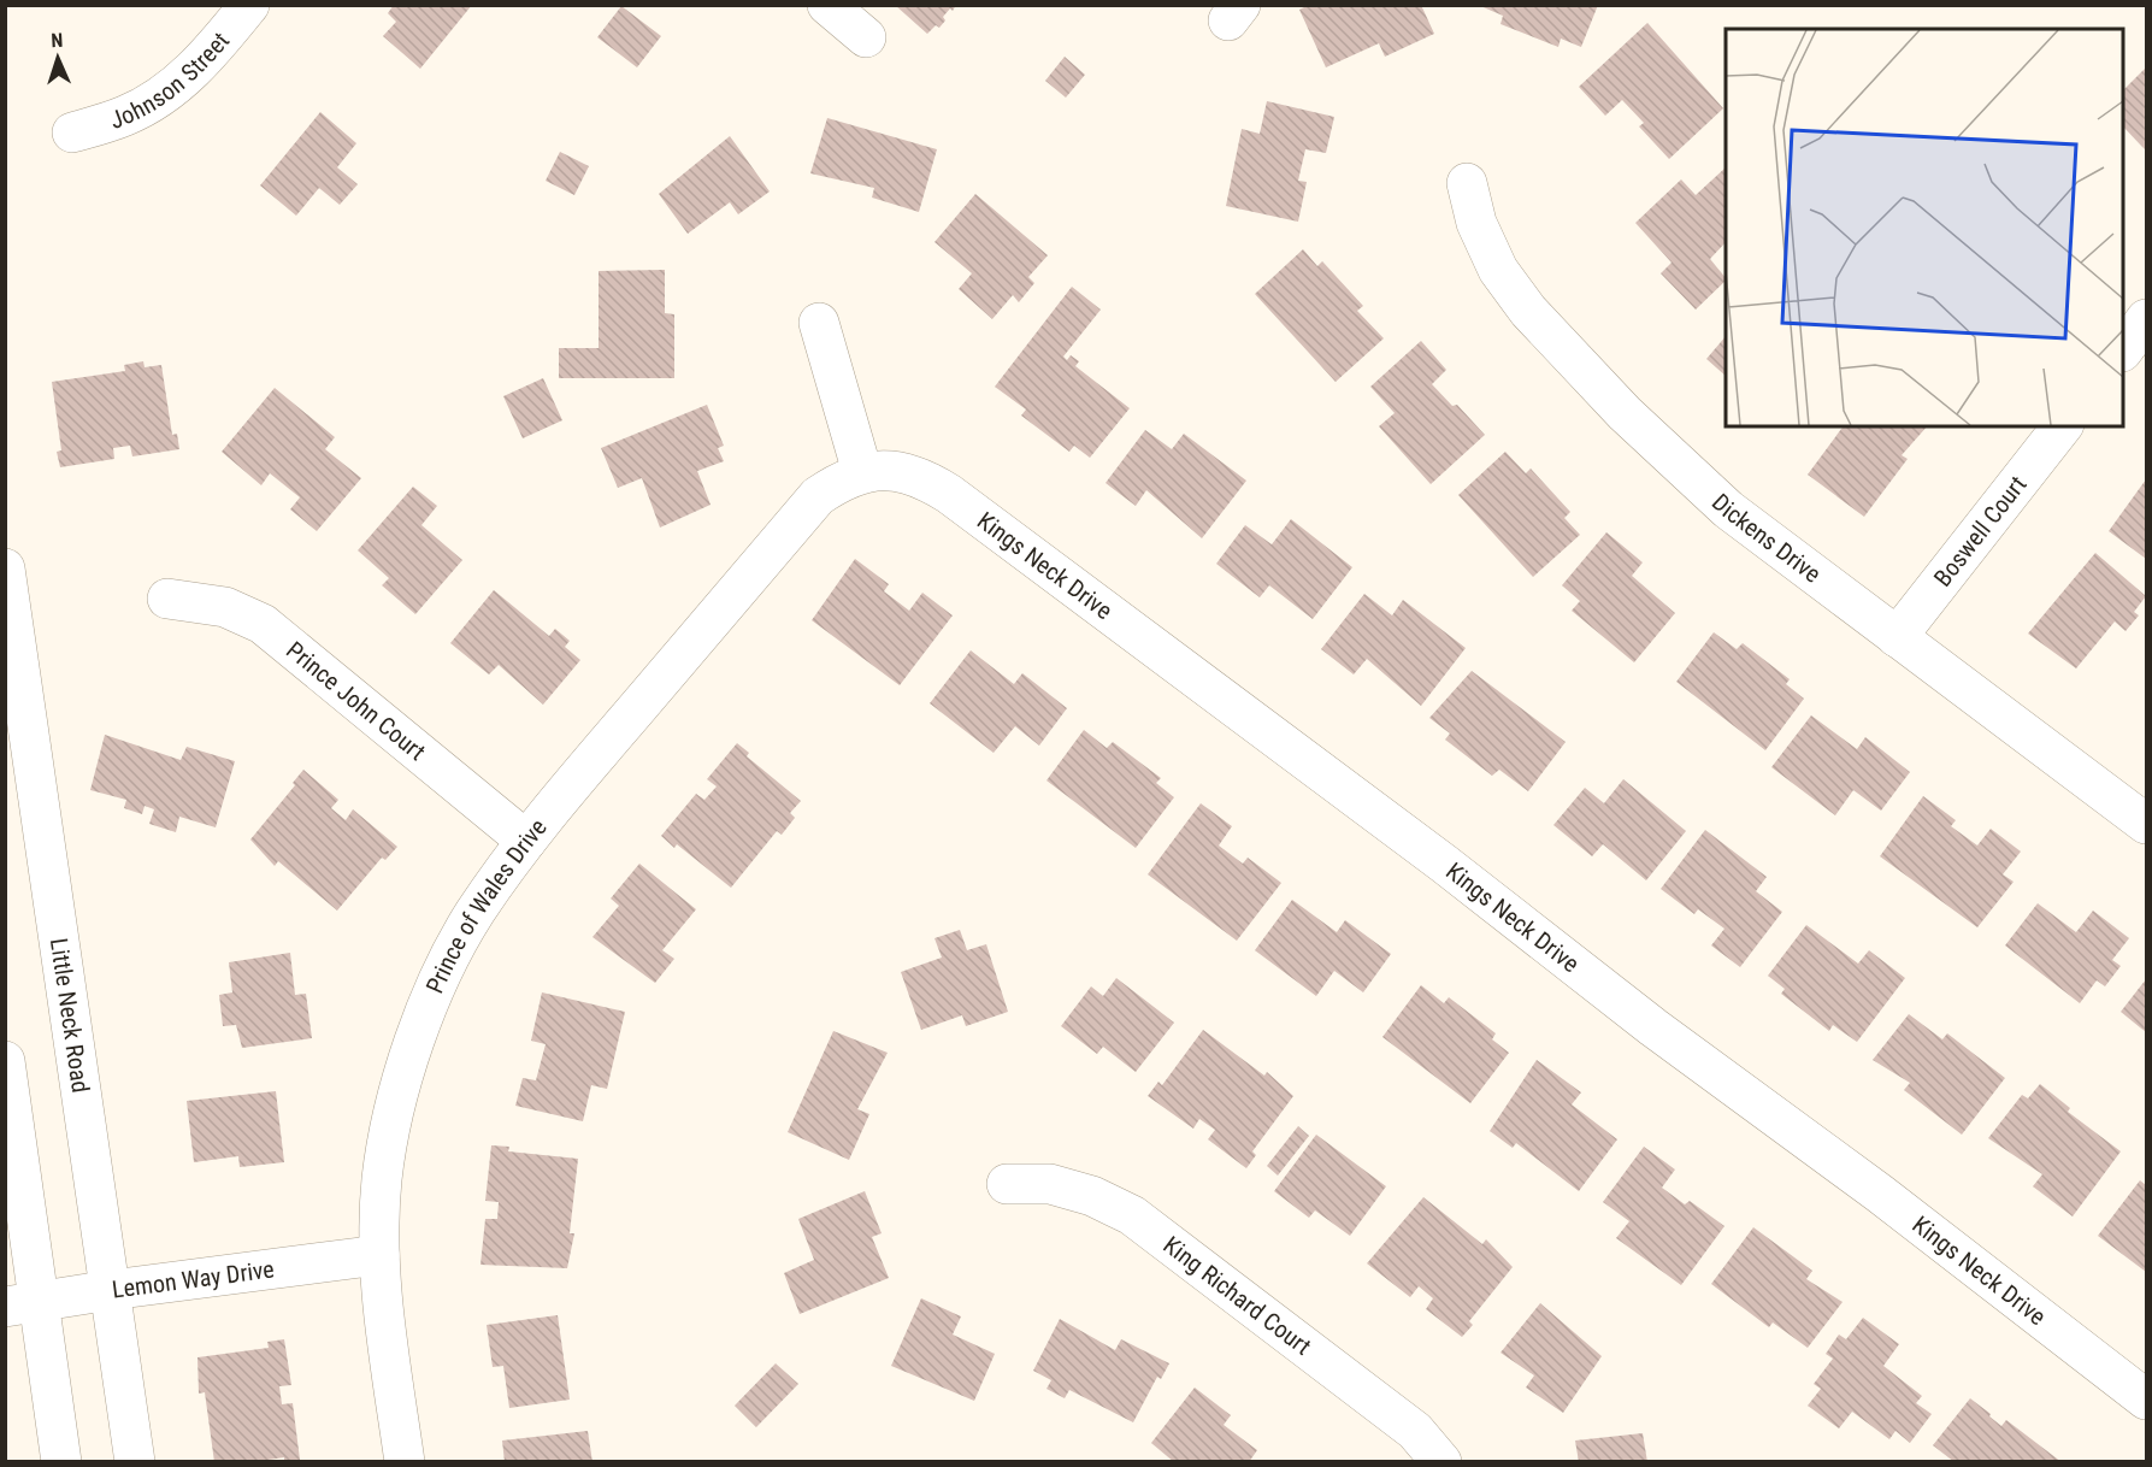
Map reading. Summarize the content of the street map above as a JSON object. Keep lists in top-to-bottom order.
{
  "streets": {
    "street": [
      "Johnson Street",
      "Boswell Court",
      "Dickens Drive",
      "Kings Neck Drive",
      "Prince John Court",
      "Prince of Wales Drive",
      "Little Neck Road",
      "Lemon Way Drive",
      "King Richard Court"
    ]
  },
  "crossings": [
    ["Boswell Court", "Dickens Drive"],
    ["Kings Neck Drive", "Prince of Wales Drive"],
    ["Prince John Court", "Prince of Wales Drive"],
    ["Prince of Wales Drive", "Lemon Way Drive"],
    ["Little Neck Road", "Lemon Way Drive"]
  ],
  "north": "top"
}
